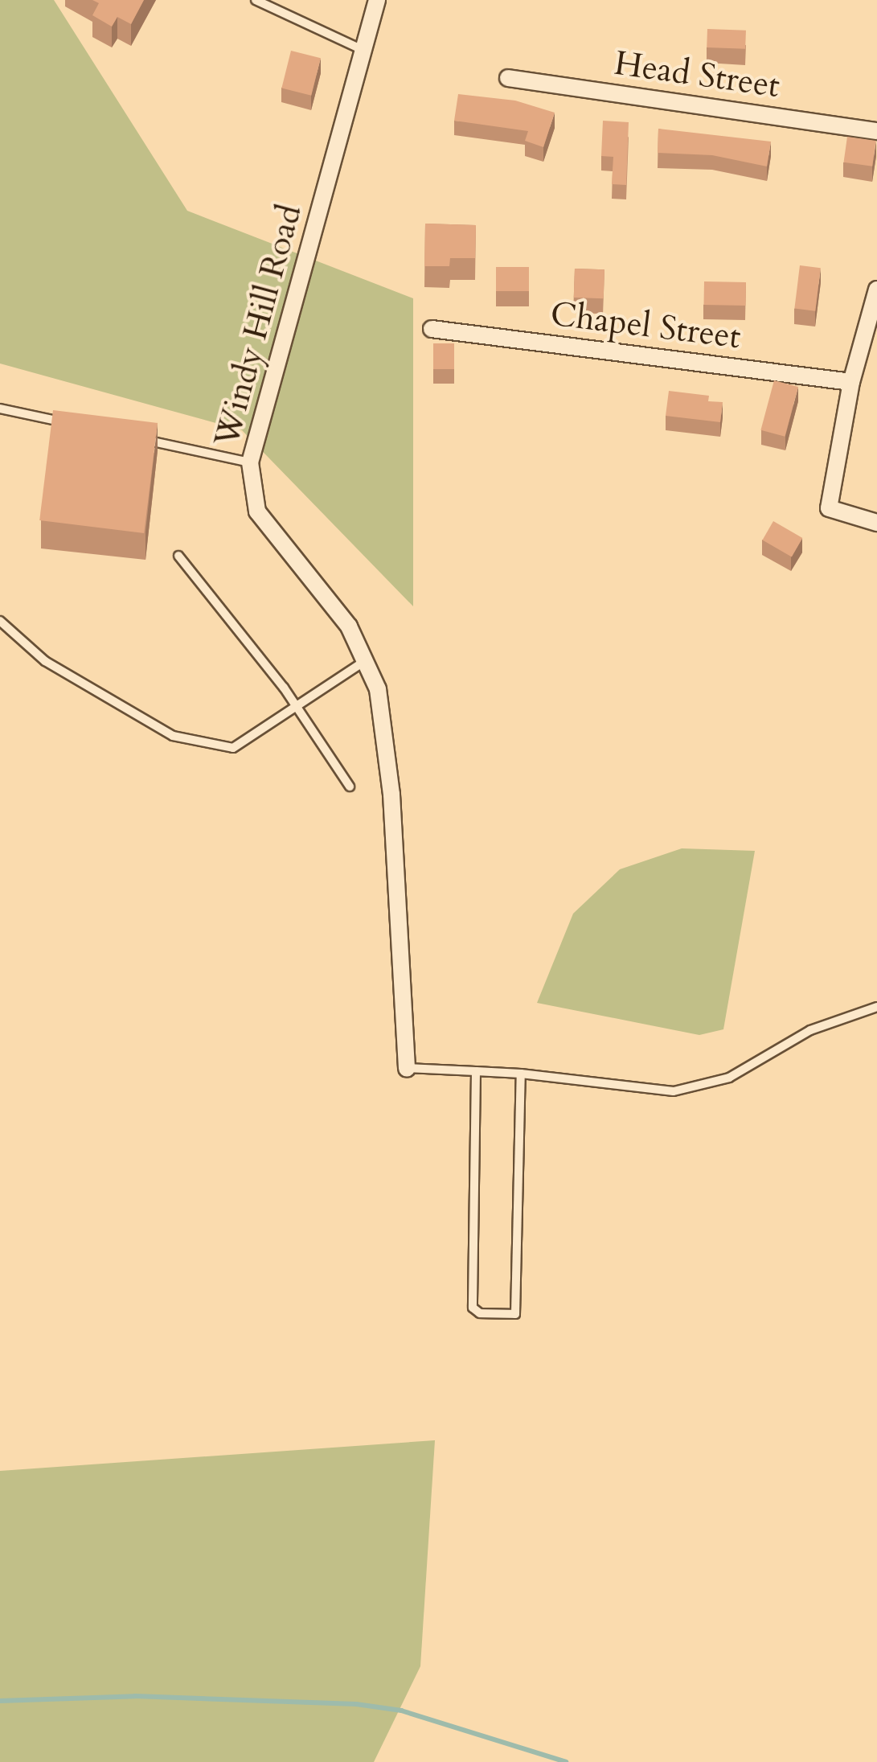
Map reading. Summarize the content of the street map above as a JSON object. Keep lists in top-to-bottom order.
{
  "streets": {
    "street": ["Head Street", "Windy Hill Road", "Chapel Street"]
  }
}
